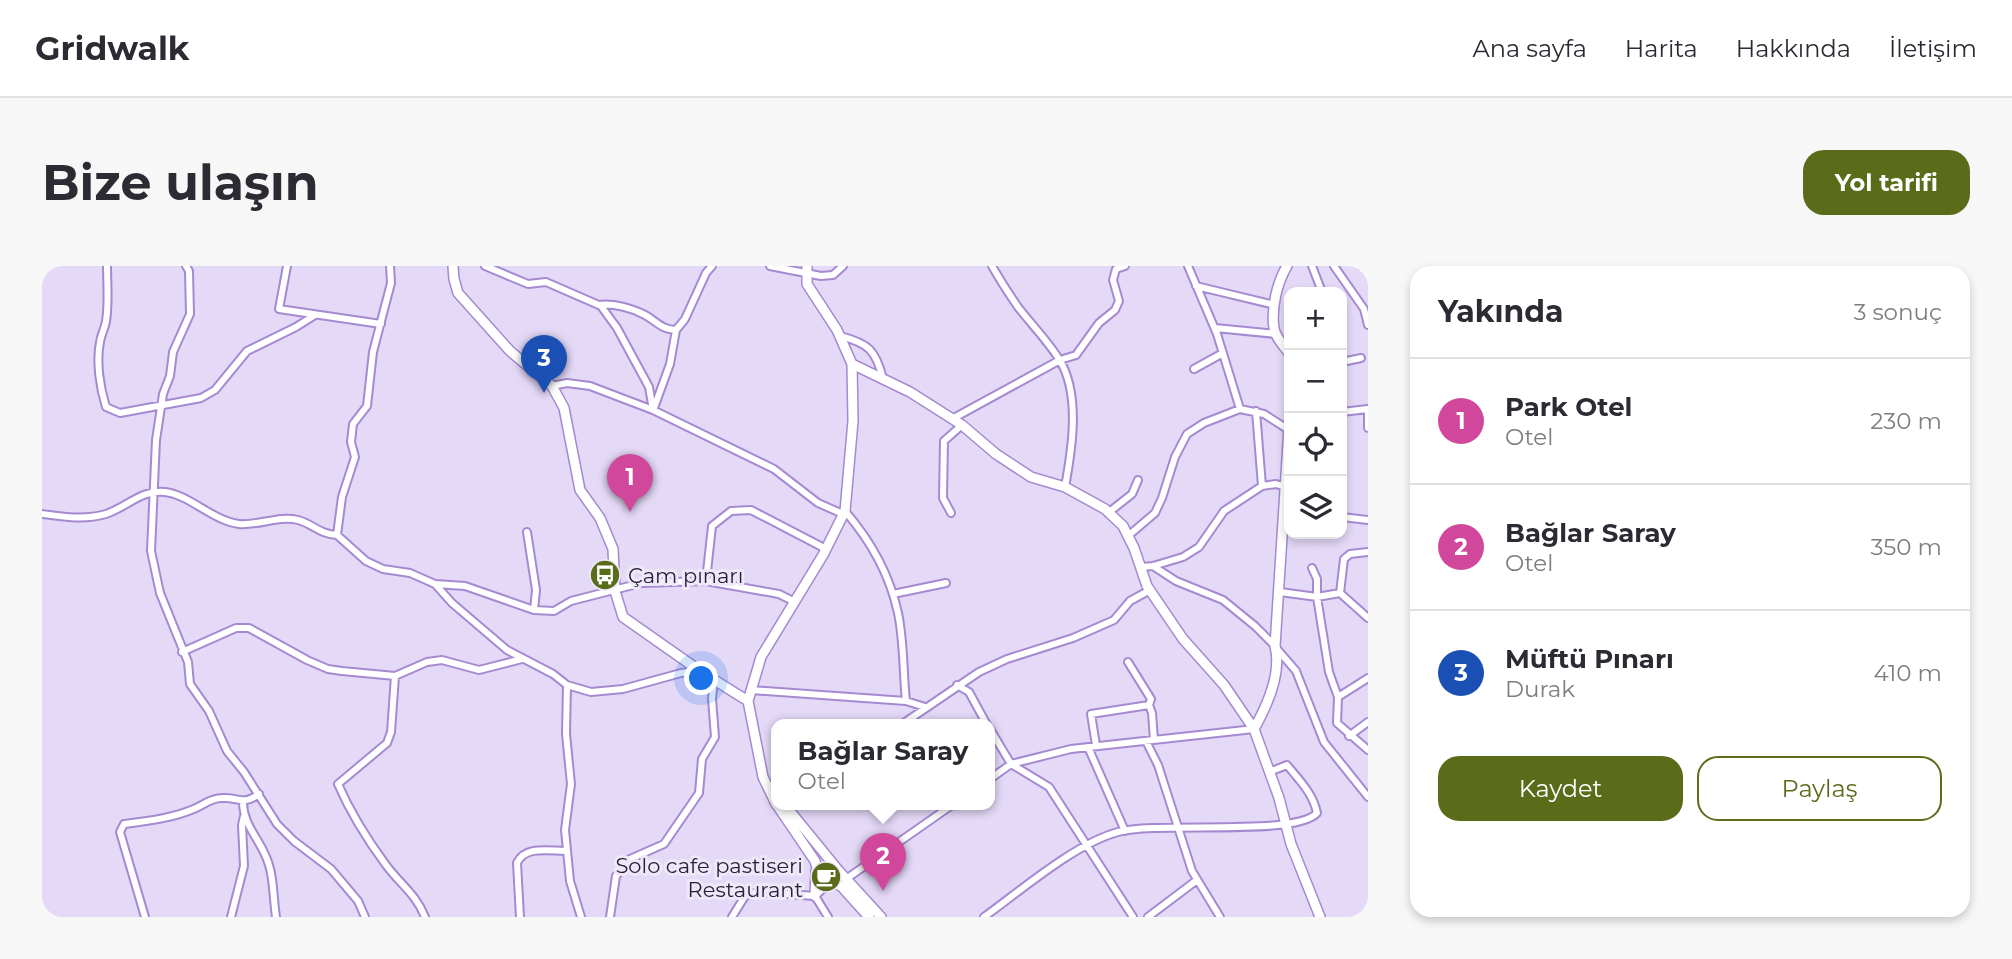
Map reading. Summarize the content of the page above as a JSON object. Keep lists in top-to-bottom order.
{
  "places": {
    "bus stop": ["Çam pınarı"],
    "cafe": ["Solo cafe pastiseri Restaurant"]
  },
  "page": {
    "header": "Gridwalk",
    "nav": [
      "Ana sayfa",
      "Harita",
      "Hakkında",
      "İletişim"
    ],
    "buttons": [
      "Yol tarifi",
      ["Kaydet", "Paylaş"]
    ],
    "title": "Bize ulaşın",
    "heading": ["Yakında", "3 sonuç"],
    "map_buttons": ["+", "−"],
    "pins": ["3", "1", "2"],
    "list": [
      {
        "mark": "1",
        "name": "Park Otel",
        "note": "Otel",
        "value": "230 m"
      },
      {
        "mark": "2",
        "name": "Bağlar Saray",
        "note": "Otel",
        "value": "350 m"
      },
      {
        "mark": "3",
        "name": "Müftü Pınarı",
        "note": "Durak",
        "value": "410 m"
      }
    ],
    "popup": ["Bağlar Saray", "Otel"]
  }
}
